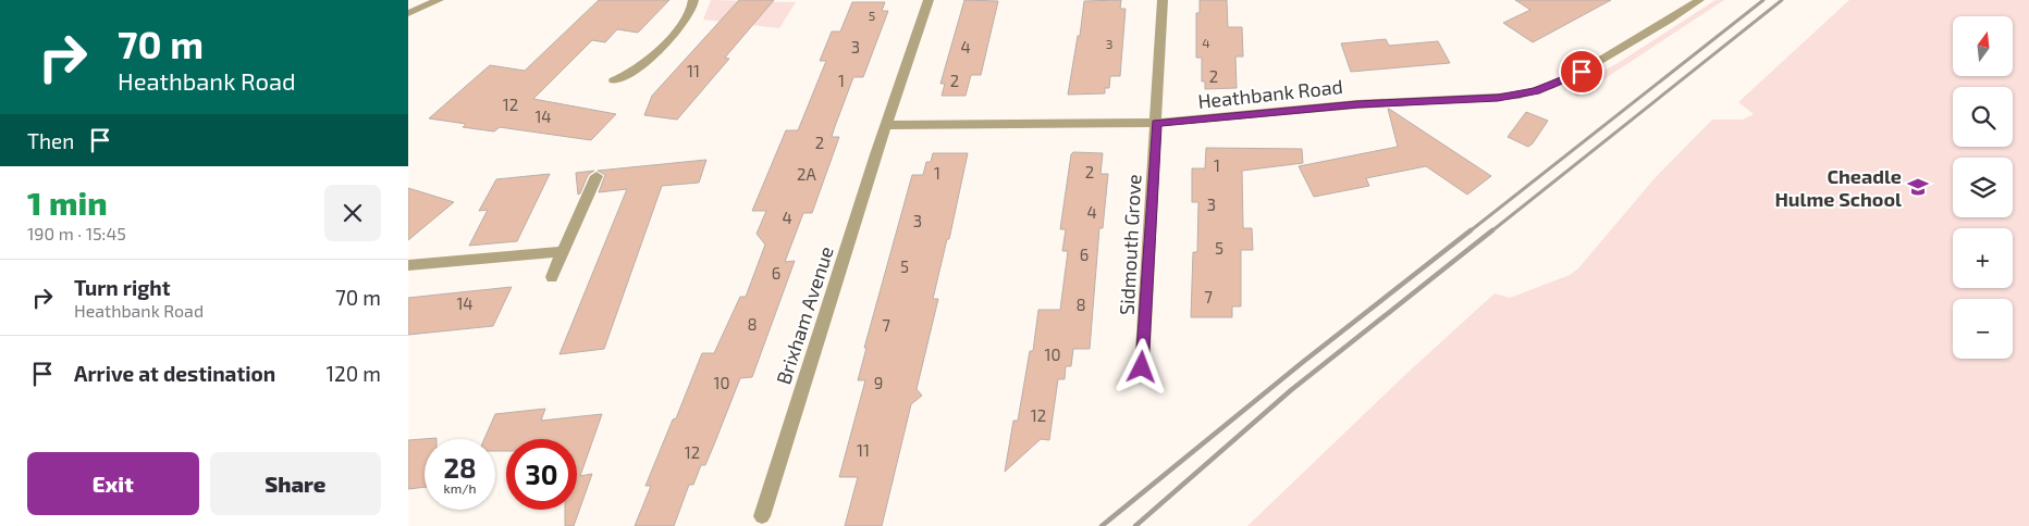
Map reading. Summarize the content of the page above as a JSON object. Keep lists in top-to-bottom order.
{
  "streets": {
    "street": ["Heathbank Road", "Sidmouth Grove", "Brixham Avenue"]
  },
  "crossings": [
    ["Heathbank Road", "Sidmouth Grove"],
    ["Heathbank Road", "Brixham Avenue"]
  ],
  "places": {
    "school or university": ["Cheadle Hulme School"]
  },
  "house_numbers": [
    "5",
    "4",
    "3",
    "3",
    "4",
    "11",
    "2",
    "1",
    "2",
    "12",
    "14",
    "2",
    "1",
    "2",
    "1",
    "2A",
    "3",
    "4",
    "4",
    "3",
    "5",
    "6",
    "5",
    "6",
    "7",
    "14",
    "8",
    "8",
    "7",
    "10",
    "10",
    "9",
    "12",
    "11",
    "12"
  ],
  "north": "top",
  "page": {
    "turn": ["70 m", "Heathbank Road"],
    "map_buttons": ["+", "−"],
    "then": "Then",
    "heading": ["1 min", "190 m · 15:45"],
    "list": [
      {
        "name": "Turn right",
        "note": "Heathbank Road",
        "value": "70 m"
      },
      {
        "name": "Arrive at destination",
        "value": "120 m"
      }
    ],
    "speed": "28 km/h",
    "limit": "30",
    "buttons": ["Exit", "Share"]
  }
}
